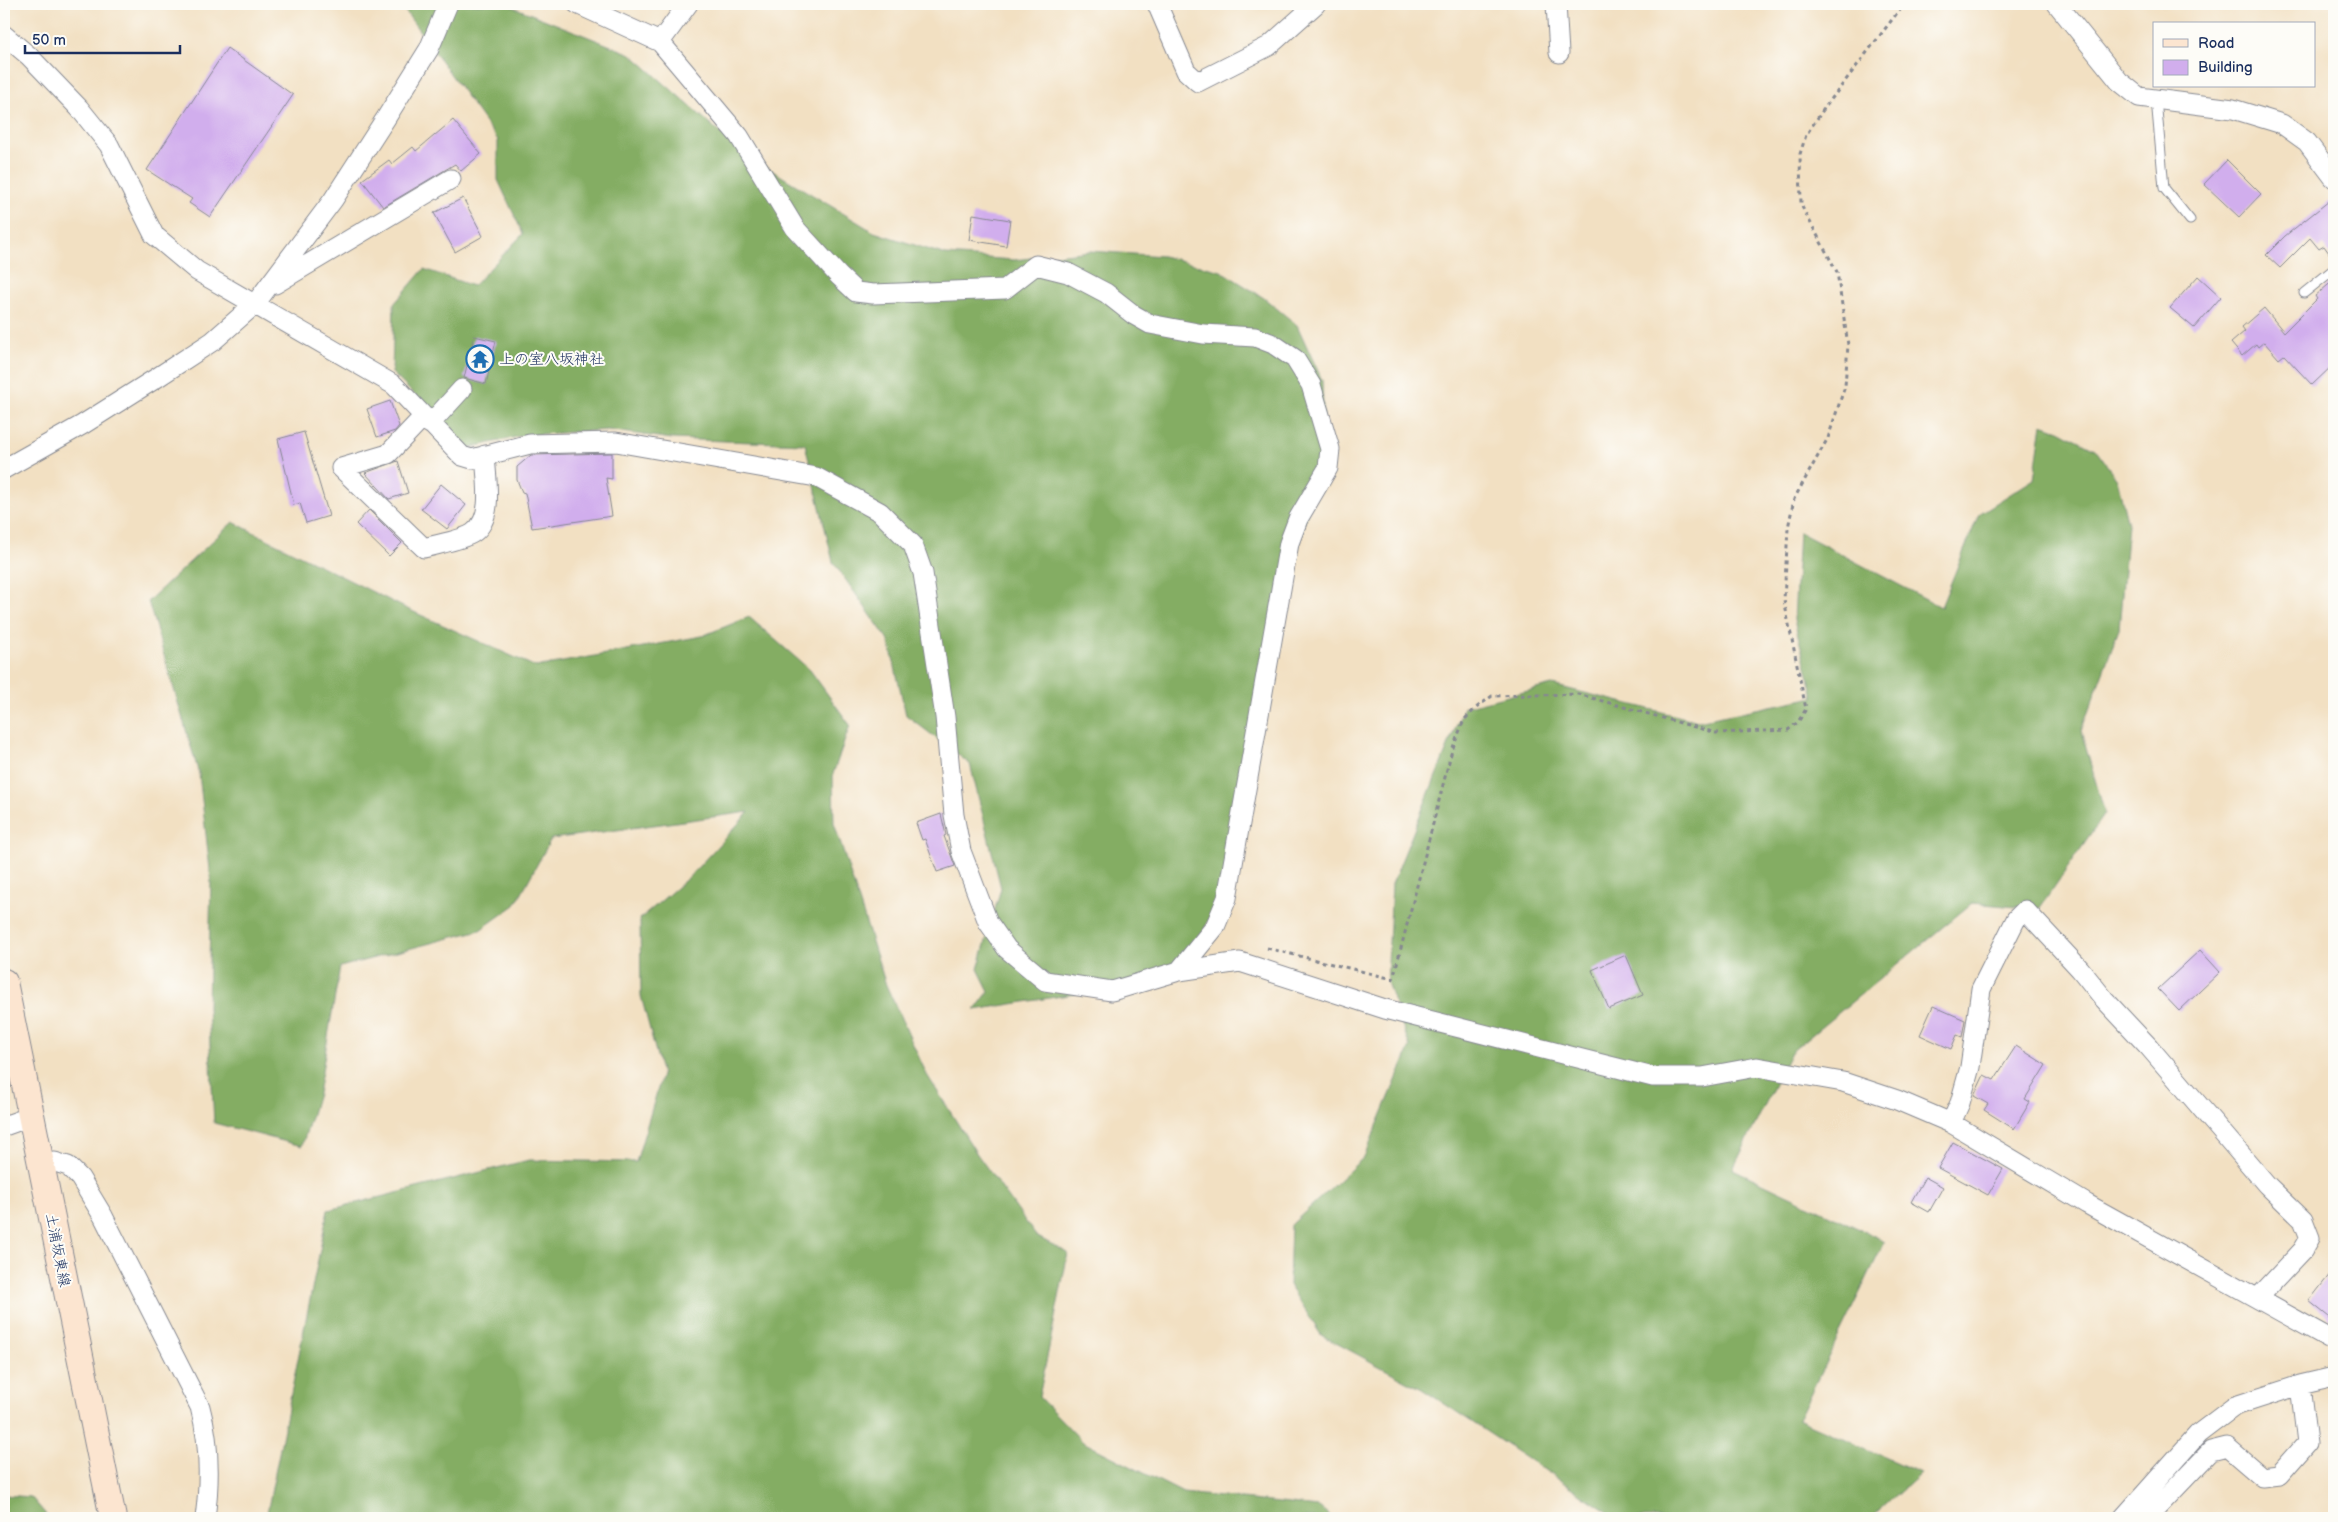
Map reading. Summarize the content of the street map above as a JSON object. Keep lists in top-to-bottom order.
{
  "streets": {
    "main road": ["土浦坂東線"]
  },
  "places": {
    "temple": ["上の室八坂神社"]
  },
  "legend": ["Road", "Building"],
  "scale_bar": "50 m"
}
